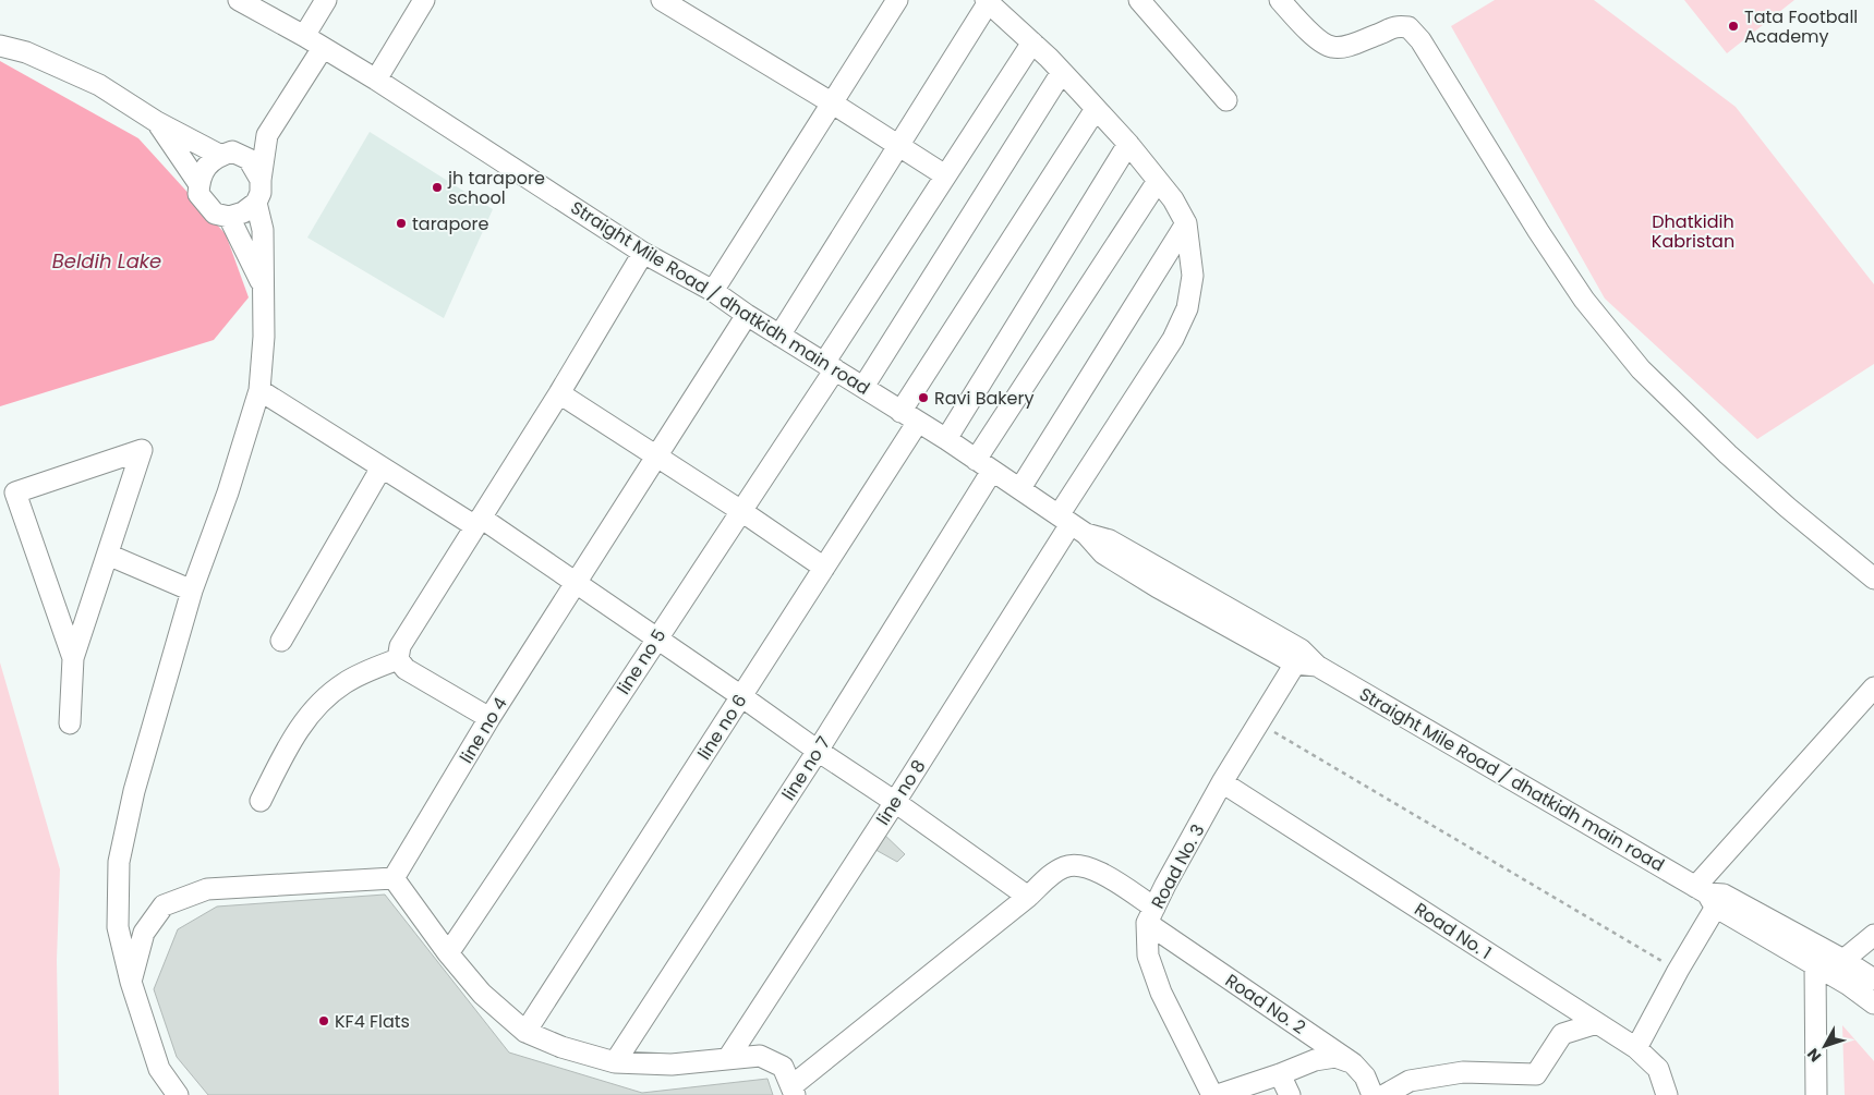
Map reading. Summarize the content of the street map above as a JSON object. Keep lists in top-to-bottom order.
{
  "streets": {
    "street": [
      "Straight Mile Road / dhatkidh main road",
      "line no 5",
      "line no 6",
      "line no 4",
      "line no 7",
      "line no 8",
      "Road No. 3",
      "Road No. 1",
      "Road No. 2"
    ]
  },
  "crossings": [
    ["Straight Mile Road / dhatkidh main road", "line no 5"],
    ["Straight Mile Road / dhatkidh main road", "line no 6"],
    ["Straight Mile Road / dhatkidh main road", "line no 4"],
    ["Straight Mile Road / dhatkidh main road", "line no 7"],
    ["Straight Mile Road / dhatkidh main road", "line no 8"],
    ["Straight Mile Road / dhatkidh main road", "Road No. 3"],
    ["line no 5", "line no 8"],
    ["line no 6", "line no 8"],
    ["line no 7", "line no 8"],
    ["Road No. 3", "Road No. 1"],
    ["Road No. 3", "Road No. 2"]
  ],
  "water": ["Beldih Lake"],
  "parks": ["Dhatkidih Kabristan"],
  "places": [
    "Tata Football Academy",
    "jh tarapore school",
    "tarapore",
    "Ravi Bakery",
    "KF4 Flats"
  ],
  "north": "bottom left"
}
